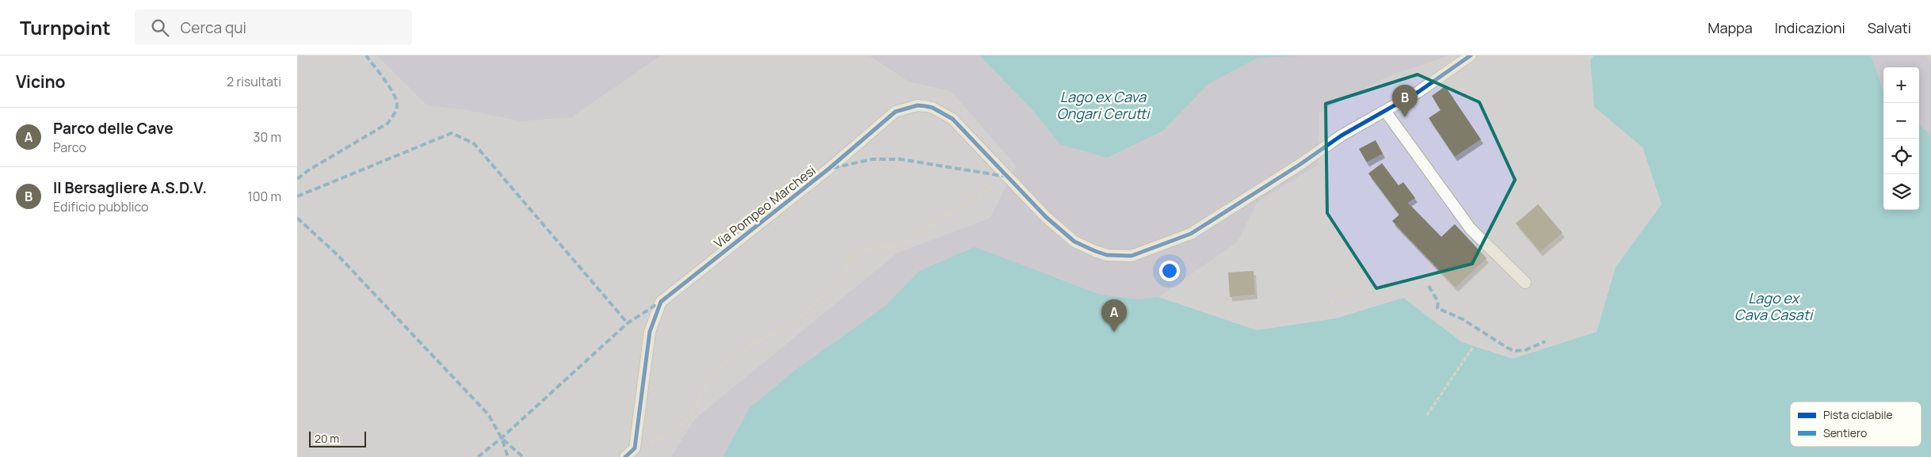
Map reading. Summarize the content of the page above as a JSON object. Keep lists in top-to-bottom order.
{
  "streets": {
    "lane": ["Via Pompeo Marchesi"]
  },
  "water": ["Lago ex Cava Ongari Cerutti", "Lago ex Cava Casati"],
  "legend": ["Pista ciclabile", "Sentiero"],
  "scale_bar": "20 m",
  "page": {
    "header": "Turnpoint",
    "search": "Cerca qui",
    "nav": ["Mappa", "Indicazioni", "Salvati"],
    "heading": ["Vicino", "2 risultati"],
    "map_buttons": ["+", "−"],
    "pins": ["B", "A"],
    "list": [
      {
        "mark": "A",
        "name": "Parco delle Cave",
        "note": "Parco",
        "value": "30 m"
      },
      {
        "mark": "B",
        "name": "Il Bersagliere A.S.D.V.",
        "note": "Edificio pubblico",
        "value": "100 m"
      }
    ],
    "scale": "20 m"
  }
}
